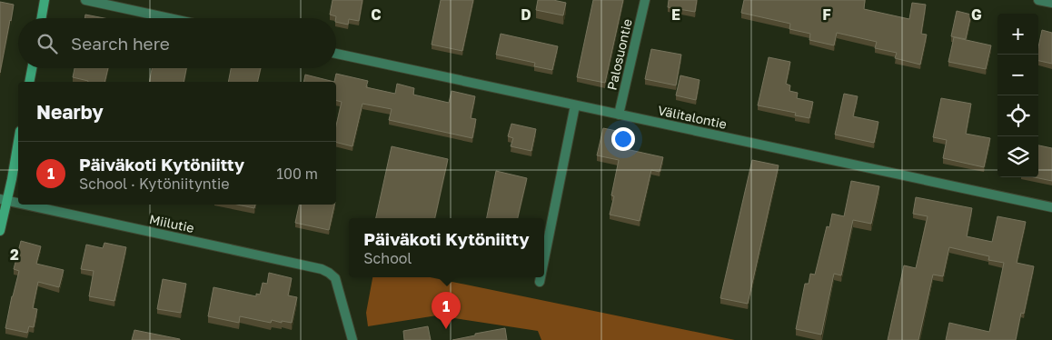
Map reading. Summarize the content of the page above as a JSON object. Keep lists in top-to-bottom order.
{
  "streets": {
    "street": ["Palosuontie", "Välitalontie", "Miilutie"]
  },
  "crossings": [
    ["Palosuontie", "Välitalontie"]
  ],
  "page": {
    "map_buttons": ["+", "−"],
    "search": "Search here",
    "heading": "Nearby",
    "list": [
      {
        "mark": "1",
        "name": "Päiväkoti Kytöniitty",
        "note": "School · Kytöniityntie",
        "value": "100 m"
      }
    ],
    "popup": ["Päiväkoti Kytöniitty", "School"],
    "pins": "1"
  },
  "grid": {
    "columns": [
      "C",
      "D",
      "E",
      "F",
      "G"
    ],
    "rows": ["2"]
  }
}
